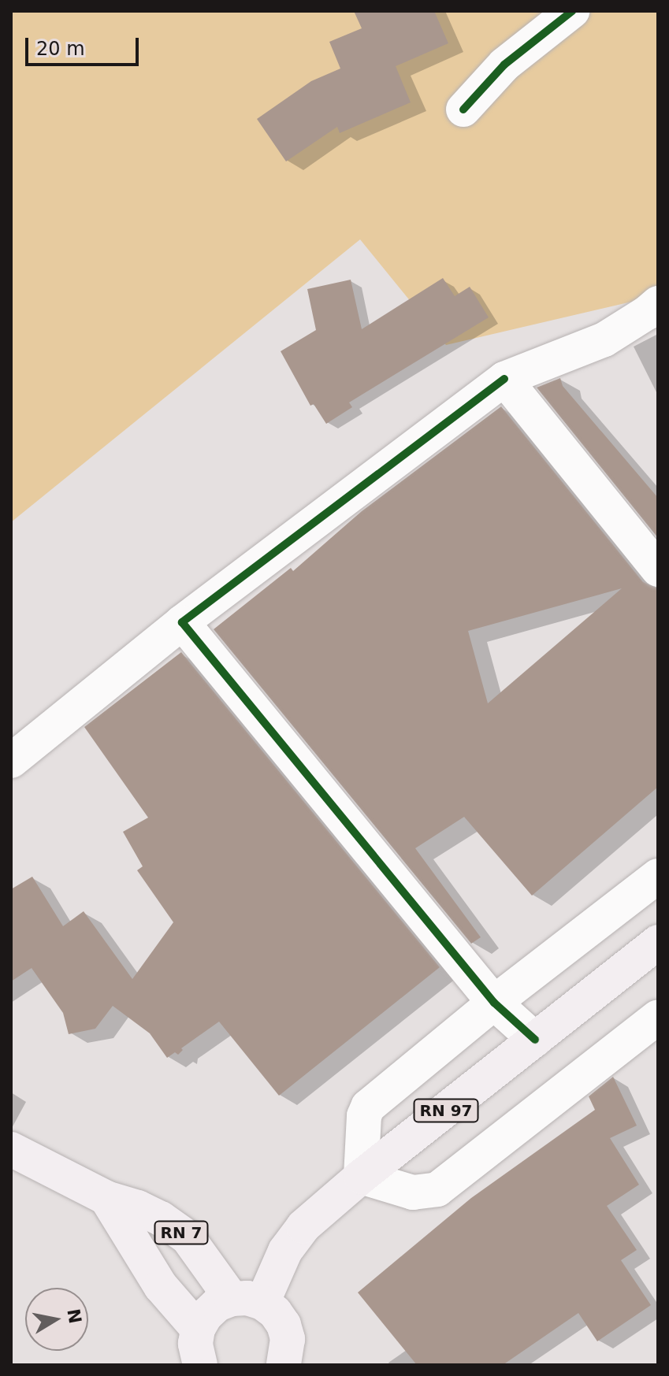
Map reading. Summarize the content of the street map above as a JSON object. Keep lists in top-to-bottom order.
{
  "streets": {
    "main road": ["RN 97", "RN 7"]
  },
  "crossings": [
    ["RN 97", "RN 7"]
  ],
  "scale_bar": "20 m",
  "north": "right"
}
